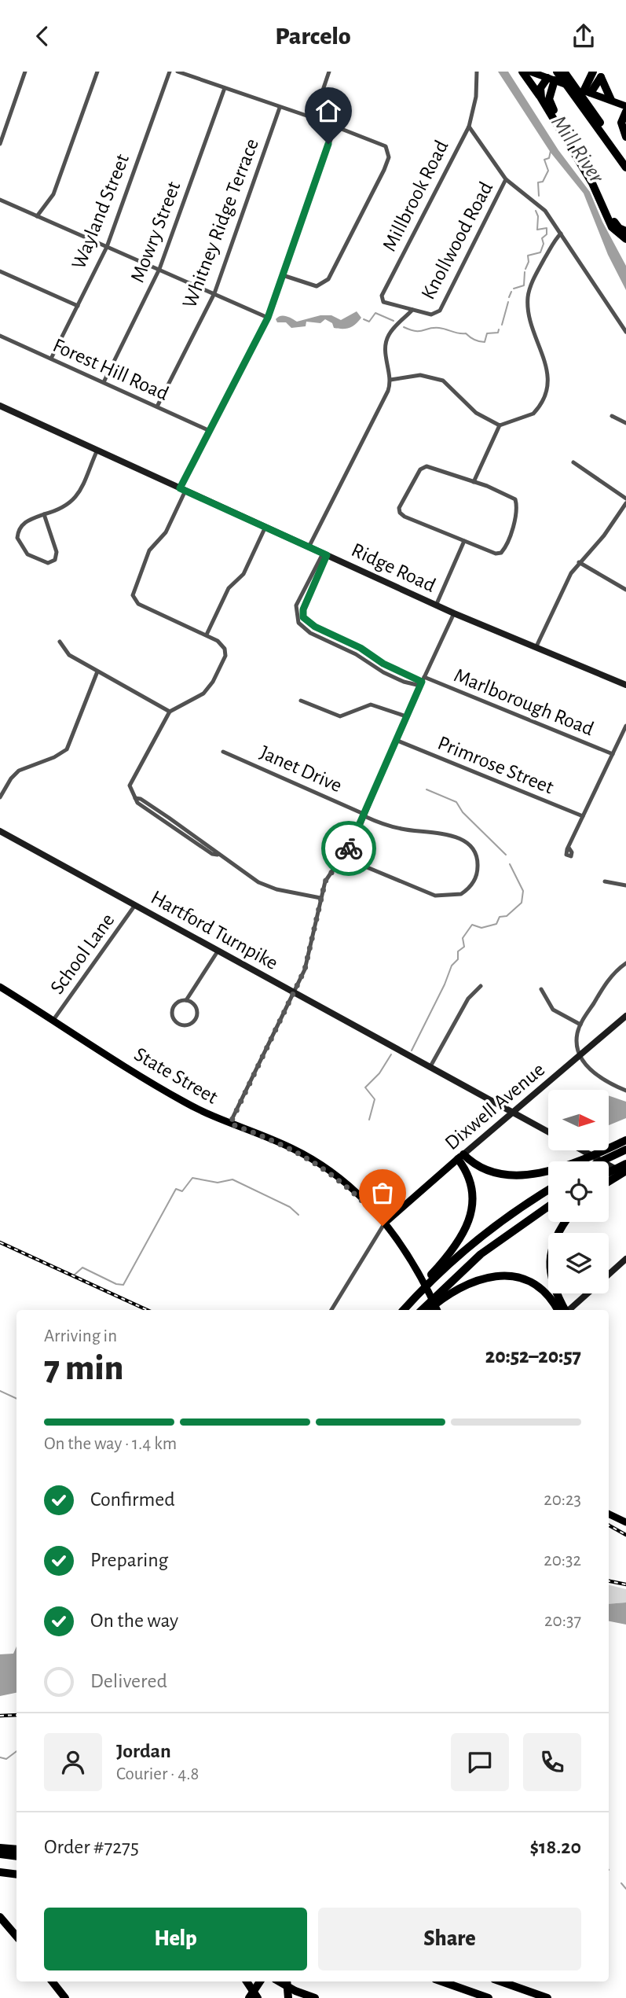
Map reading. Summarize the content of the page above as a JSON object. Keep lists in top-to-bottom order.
{
  "streets": {
    "main road": [
      "Ridge Road",
      "Hartford Turnpike",
      "State Street",
      "Dixwell Avenue"
    ],
    "street": [
      "Millbrook Road",
      "Wayland Street",
      "Whitney Ridge Terrace",
      "Mowry Street",
      "Knollwood Road",
      "Forest Hill Road",
      "Marlborough Road",
      "Primrose Street",
      "Janet Drive",
      "School Lane"
    ]
  },
  "crossings": [
    ["Millbrook Road", "Knollwood Road"],
    ["Wayland Street", "Forest Hill Road"],
    ["Whitney Ridge Terrace", "Forest Hill Road"],
    ["Mowry Street", "Forest Hill Road"],
    ["Hartford Turnpike", "School Lane"],
    ["Hartford Turnpike", "Dixwell Avenue"],
    ["School Lane", "State Street"],
    ["State Street", "Dixwell Avenue"]
  ],
  "water": ["Mill River"],
  "north": "right",
  "page": {
    "header": "Parcelo",
    "heading": ["7 min", "Arriving in", "20:52–20:57"],
    "panel": [
      "Jordan",
      "Courier · 4.8",
      "Order #7275",
      "$18.20"
    ],
    "bar": "On the way · 1.4 km",
    "list": [
      ["Confirmed", "20:23"],
      ["Preparing", "20:32"],
      ["On the way", "20:37"],
      "Delivered"
    ],
    "buttons": ["Help", "Share"]
  }
}
